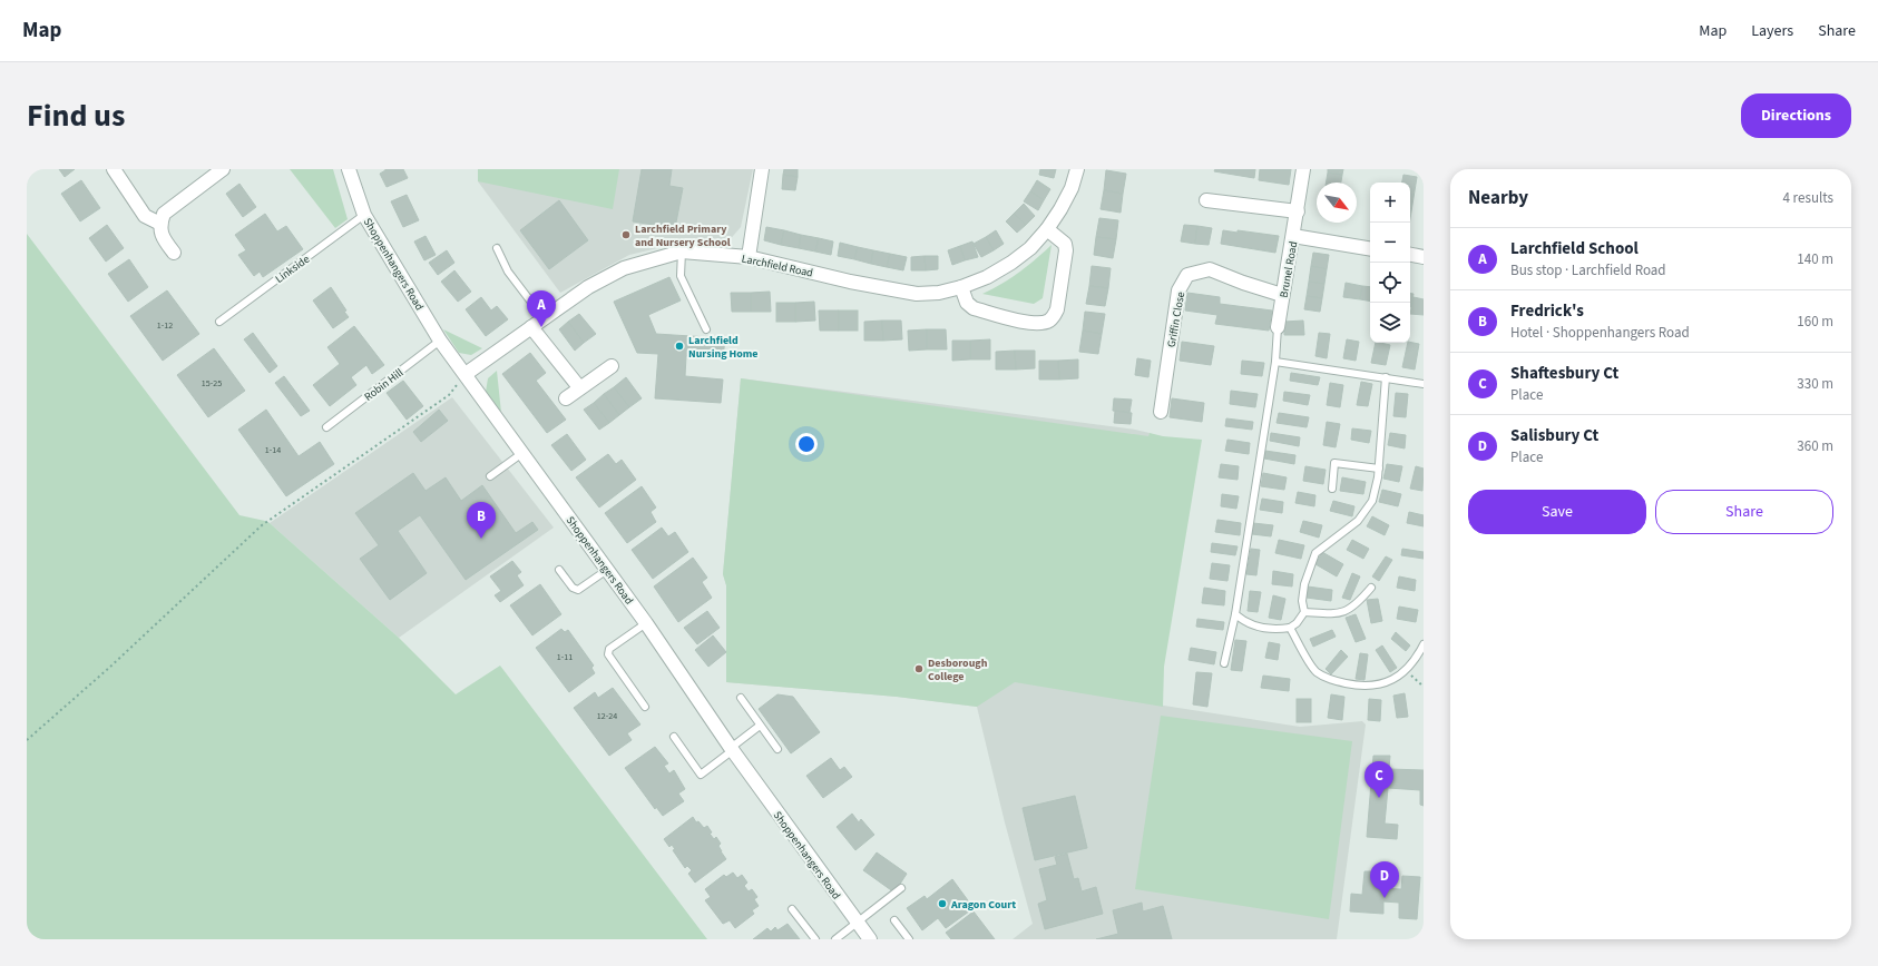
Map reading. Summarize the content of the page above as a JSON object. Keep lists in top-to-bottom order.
{
  "streets": {
    "street": [
      "Shoppenhangers Road",
      "Larchfield Road",
      "Brunel Road",
      "Griffin Close"
    ],
    "lane": ["Linkside", "Robin Hill"]
  },
  "crossings": [
    ["Shoppenhangers Road", "Larchfield Road"],
    ["Shoppenhangers Road", "Linkside"],
    ["Shoppenhangers Road", "Robin Hill"],
    ["Brunel Road", "Griffin Close"]
  ],
  "places": [
    "Larchfield Primary and Nursery School",
    "Larchfield Nursing Home",
    "Desborough College",
    "Aragon Court"
  ],
  "house_numbers": [
    "1-12",
    "15-25",
    "1-14",
    "1-11",
    "12-24"
  ],
  "north": "bottom right",
  "page": {
    "header": "Map",
    "nav": ["Map", "Layers", "Share"],
    "title": "Find us",
    "buttons": [
      "Directions",
      ["Save", "Share"]
    ],
    "heading": ["Nearby", "4 results"],
    "map_buttons": ["+", "−"],
    "list": [
      {
        "mark": "A",
        "name": "Larchfield School",
        "note": "Bus stop · Larchfield Road",
        "value": "140 m"
      },
      {
        "mark": "B",
        "name": "Fredrick's",
        "note": "Hotel · Shoppenhangers Road",
        "value": "160 m"
      },
      {
        "mark": "C",
        "name": "Shaftesbury Ct",
        "note": "Place",
        "value": "330 m"
      },
      {
        "mark": "D",
        "name": "Salisbury Ct",
        "note": "Place",
        "value": "360 m"
      }
    ],
    "pins": [
      "A",
      "B",
      "C",
      "D"
    ]
  }
}
